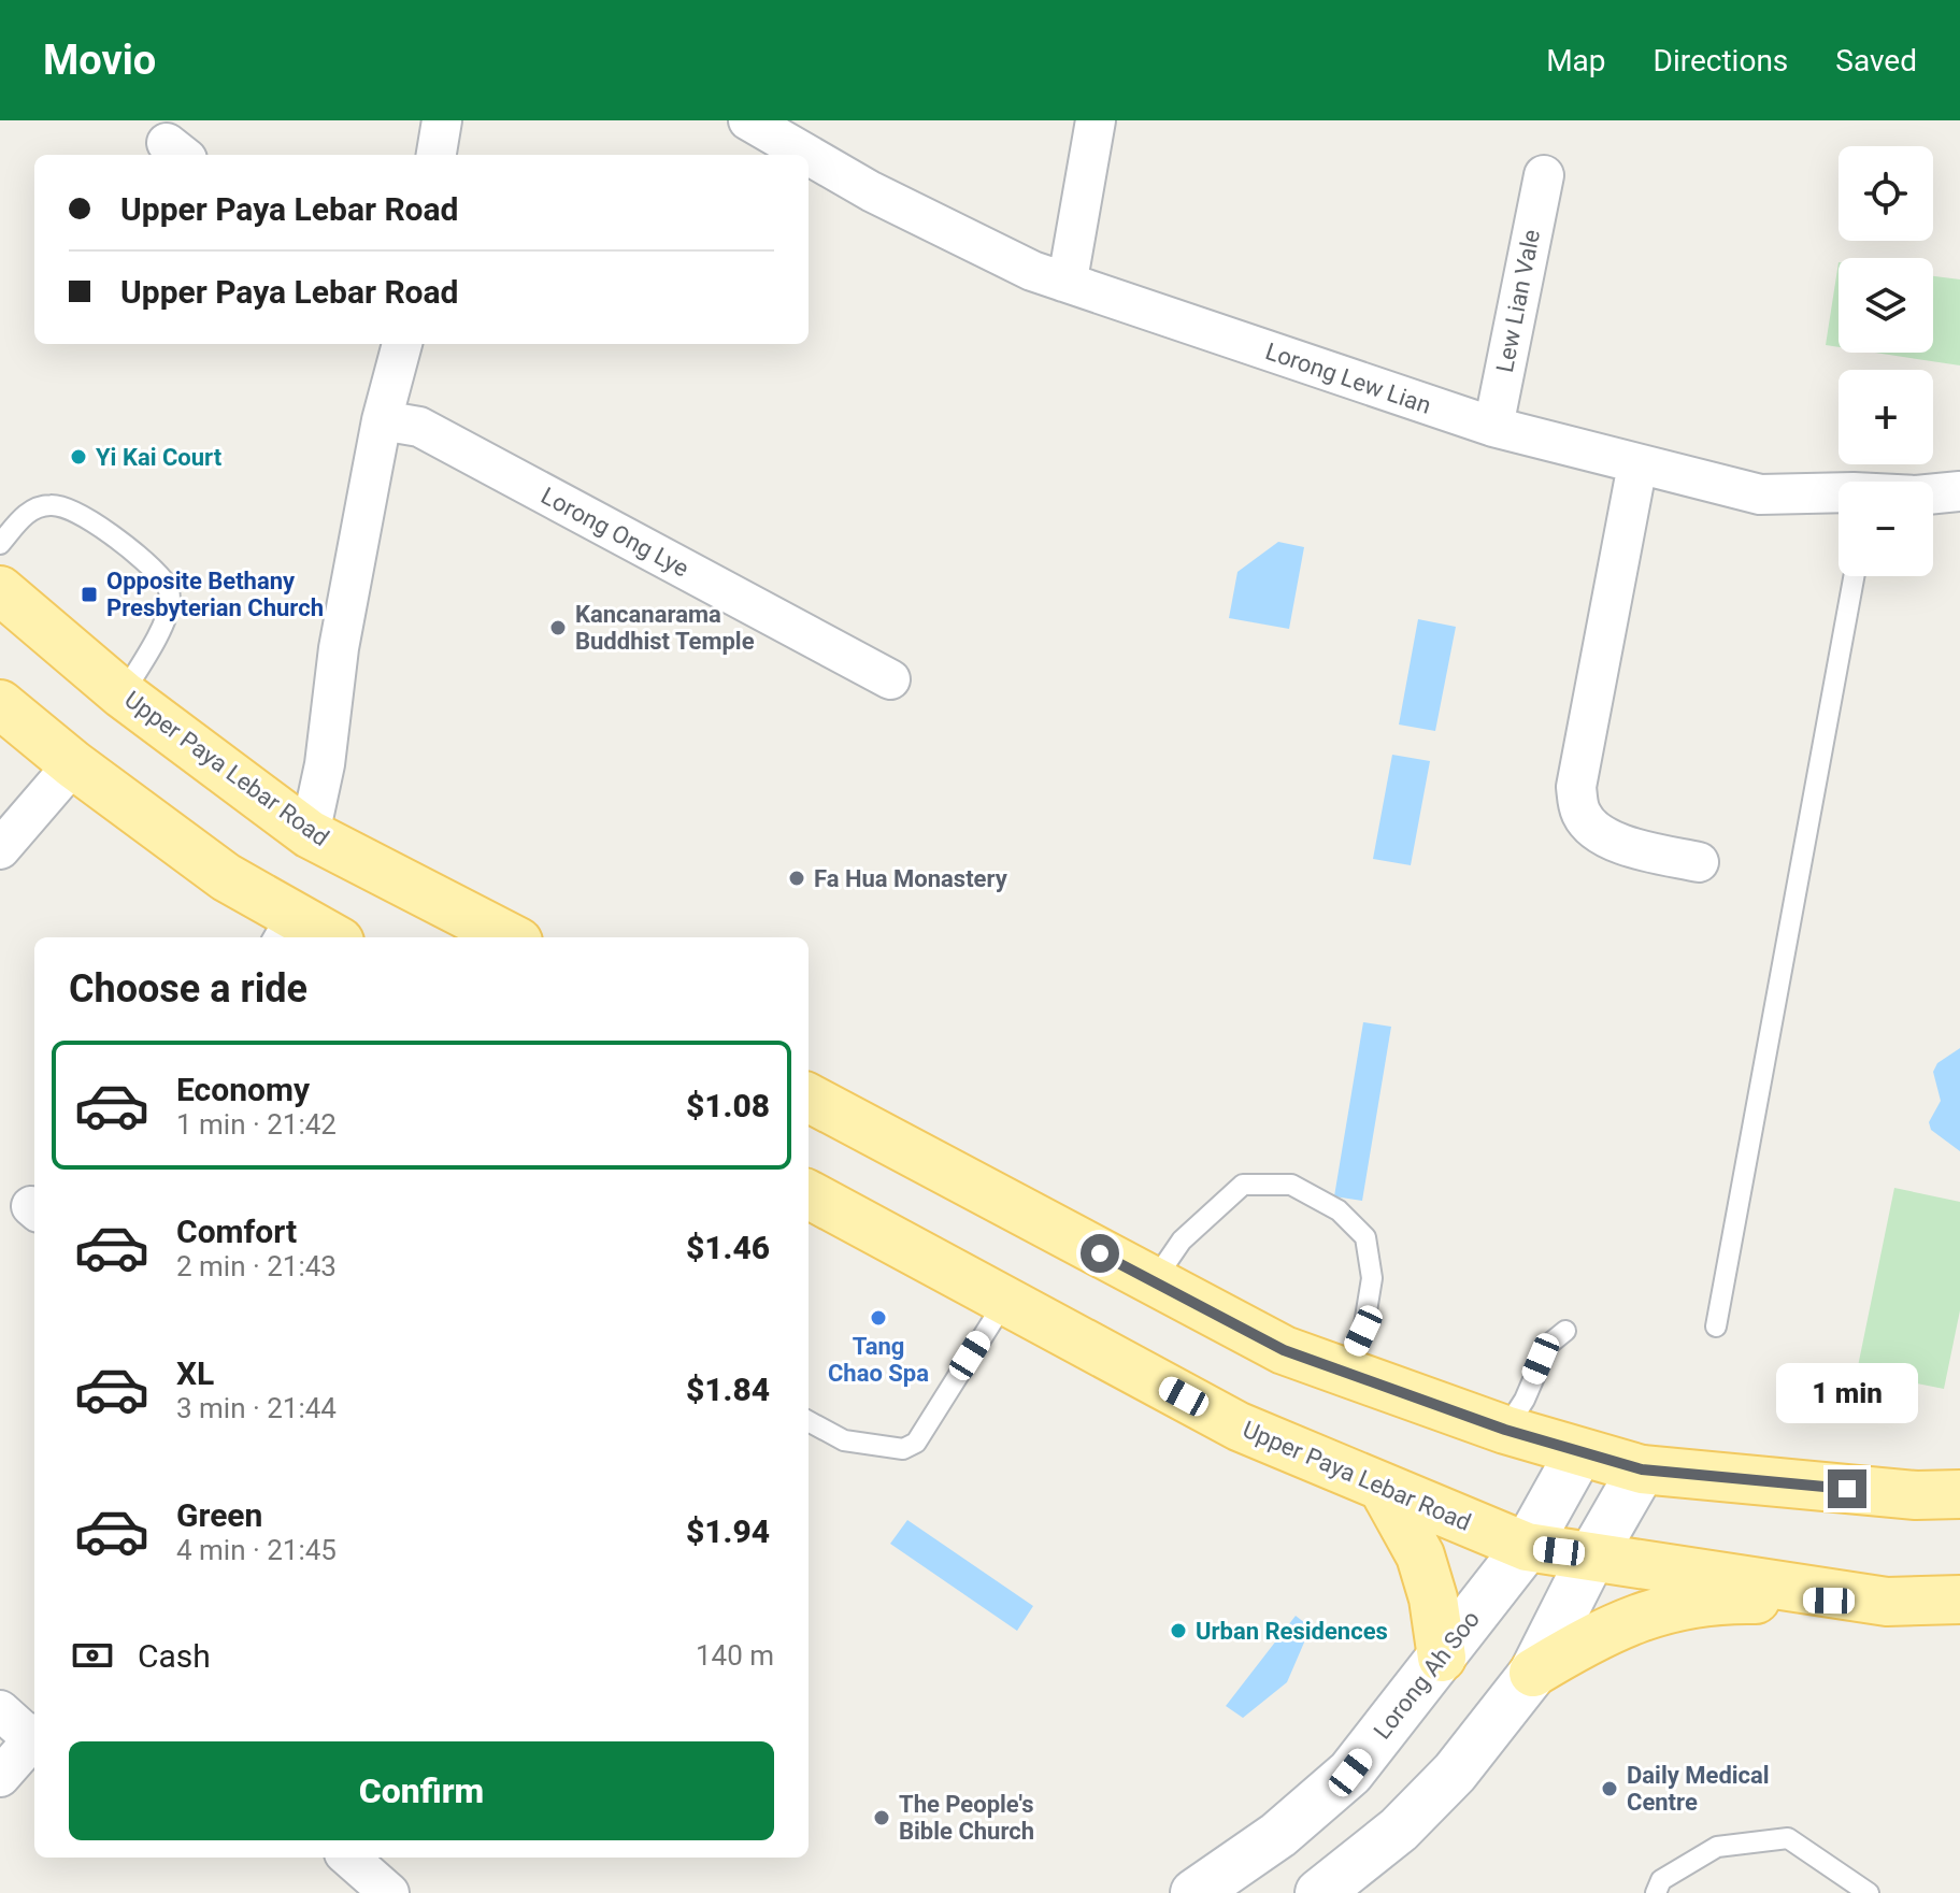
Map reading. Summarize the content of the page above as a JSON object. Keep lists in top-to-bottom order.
{
  "streets": {
    "main road": ["Upper Paya Lebar Road", "Lorong Ah Soo"],
    "street": ["Lew Lian Vale", "Lorong Lew Lian", "Lorong Ong Lye"]
  },
  "crossings": [
    ["Lew Lian Vale", "Lorong Lew Lian"],
    ["Upper Paya Lebar Road", "Lorong Ah Soo"]
  ],
  "places": {
    "other": [
      "Yi Kai Court",
      "Kancanarama Buddhist Temple",
      "Fa Hua Monastery",
      "Tang Chao Spa",
      "Urban Residences",
      "Daily Medical Centre",
      "The People's Bible Church"
    ],
    "transit": ["Opposite Bethany Presbyterian Church"]
  },
  "page": {
    "header": "Movio",
    "nav": ["Map", "Directions", "Saved"],
    "map_buttons": ["+", "−"],
    "banner": ["Upper Paya Lebar Road", "Upper Paya Lebar Road"],
    "heading": "Choose a ride",
    "list": [
      {
        "name": "Economy",
        "note": "1 min · 21:42",
        "value": "$1.08"
      },
      {
        "name": "Comfort",
        "note": "2 min · 21:43",
        "value": "$1.46"
      },
      {
        "name": "XL",
        "note": "3 min · 21:44",
        "value": "$1.84"
      },
      {
        "name": "Green",
        "note": "4 min · 21:45",
        "value": "$1.94"
      }
    ],
    "bubble": "1 min",
    "pay": ["Cash", "140 m"],
    "buttons": "Confirm"
  }
}
